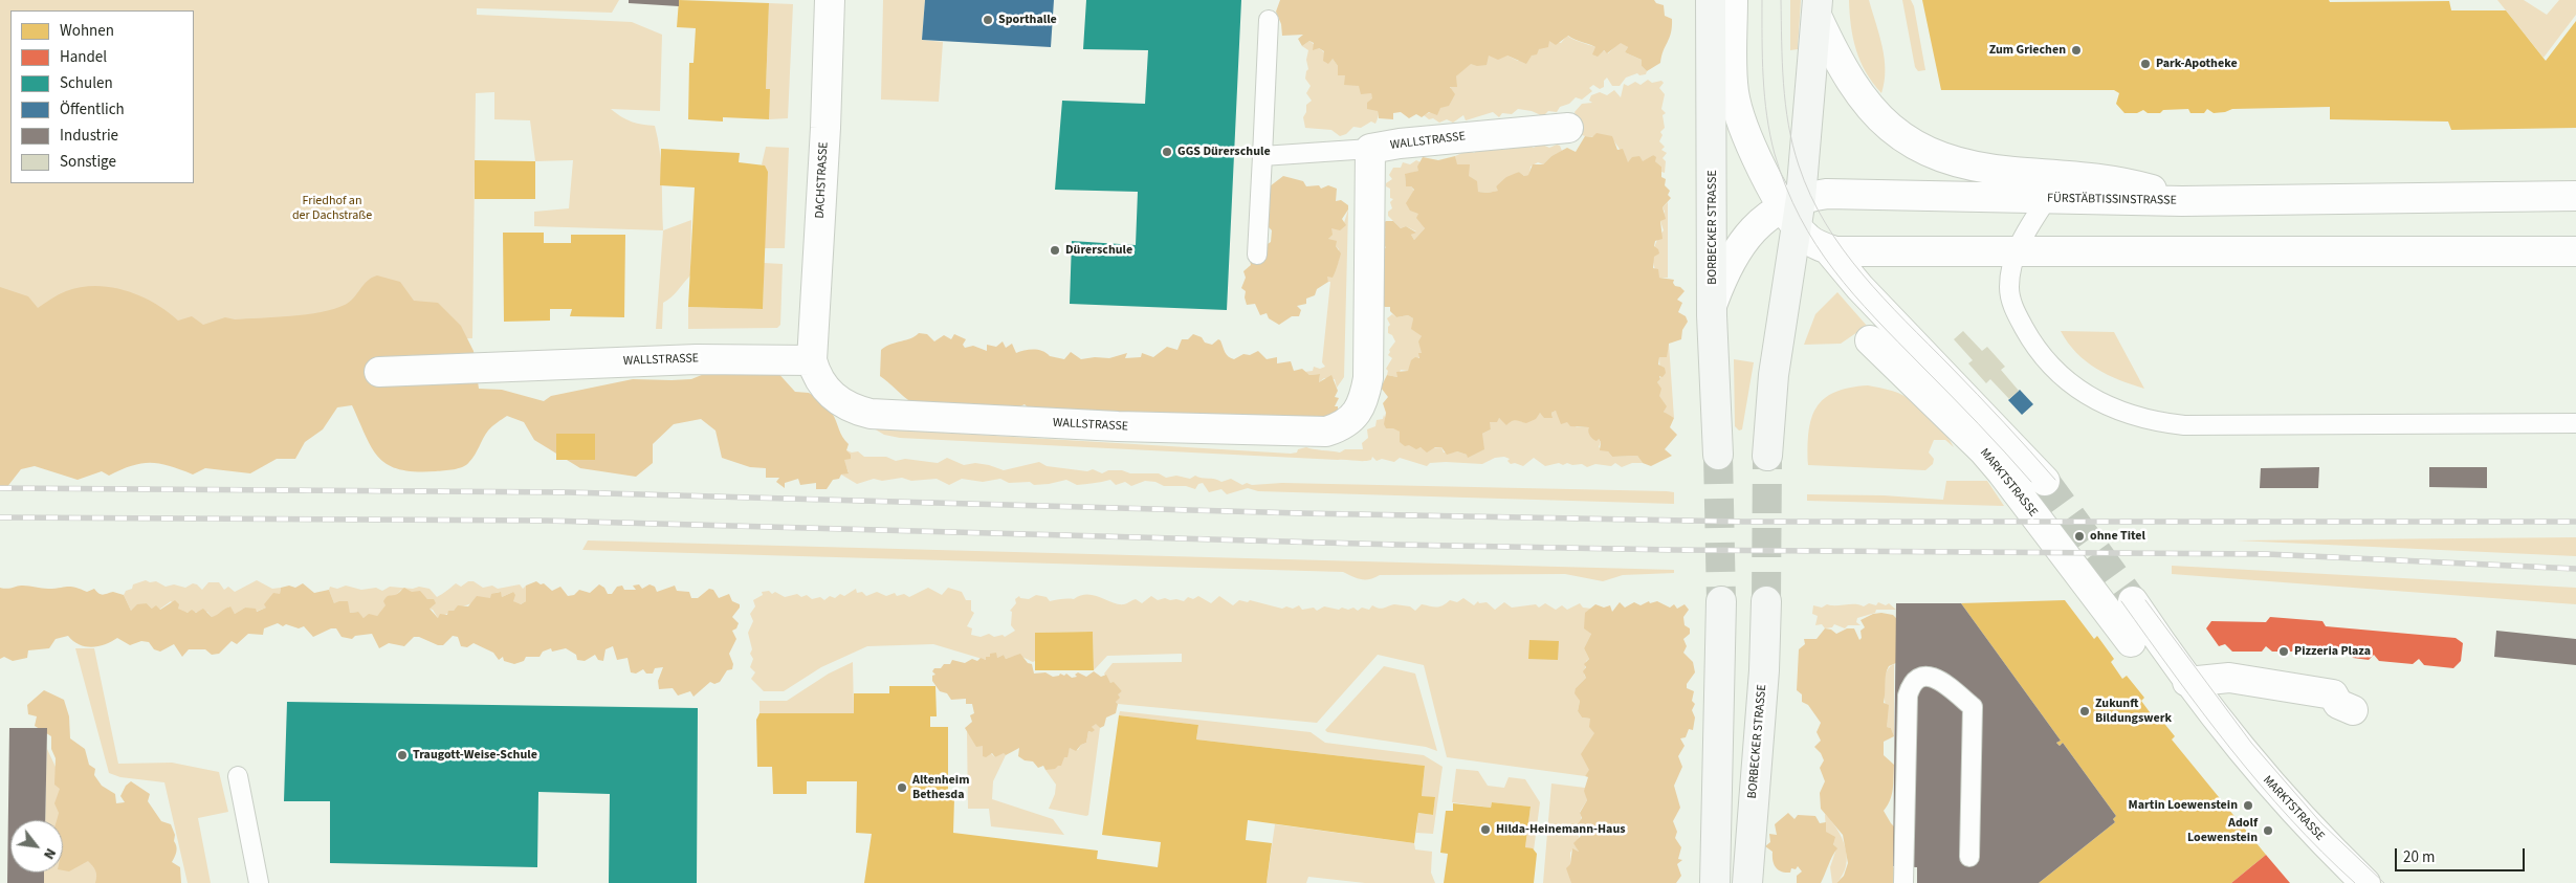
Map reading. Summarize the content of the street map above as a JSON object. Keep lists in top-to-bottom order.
{
  "streets": {
    "street": [
      "WALLSTRASSE",
      "DACHSTRASSE",
      "FÜRSTÄBTISSINSTRASSE",
      "BORBECKER STRASSE",
      "MARKTSTRASSE"
    ]
  },
  "crossings": [
    ["WALLSTRASSE", "DACHSTRASSE"],
    ["FÜRSTÄBTISSINSTRASSE", "BORBECKER STRASSE"]
  ],
  "parks": ["Friedhof an der Dachstraße"],
  "places": [
    "Sporthalle",
    "Zum Griechen",
    "Park-Apotheke",
    "GGS Dürerschule",
    "Dürerschule",
    "ohne Titel",
    "Pizzeria Plaza",
    "Zukunft Bildungswerk",
    "Traugott-Weise-Schule",
    "Altenheim Bethesda",
    "Martin Loewenstein",
    "Hilda-Heinemann-Haus",
    "Adolf Loewenstein"
  ],
  "legend": [
    "Wohnen",
    "Handel",
    "Schulen",
    "Öffentlich",
    "Industrie",
    "Sonstige"
  ],
  "scale_bar": "20 m",
  "north": "bottom right"
}
